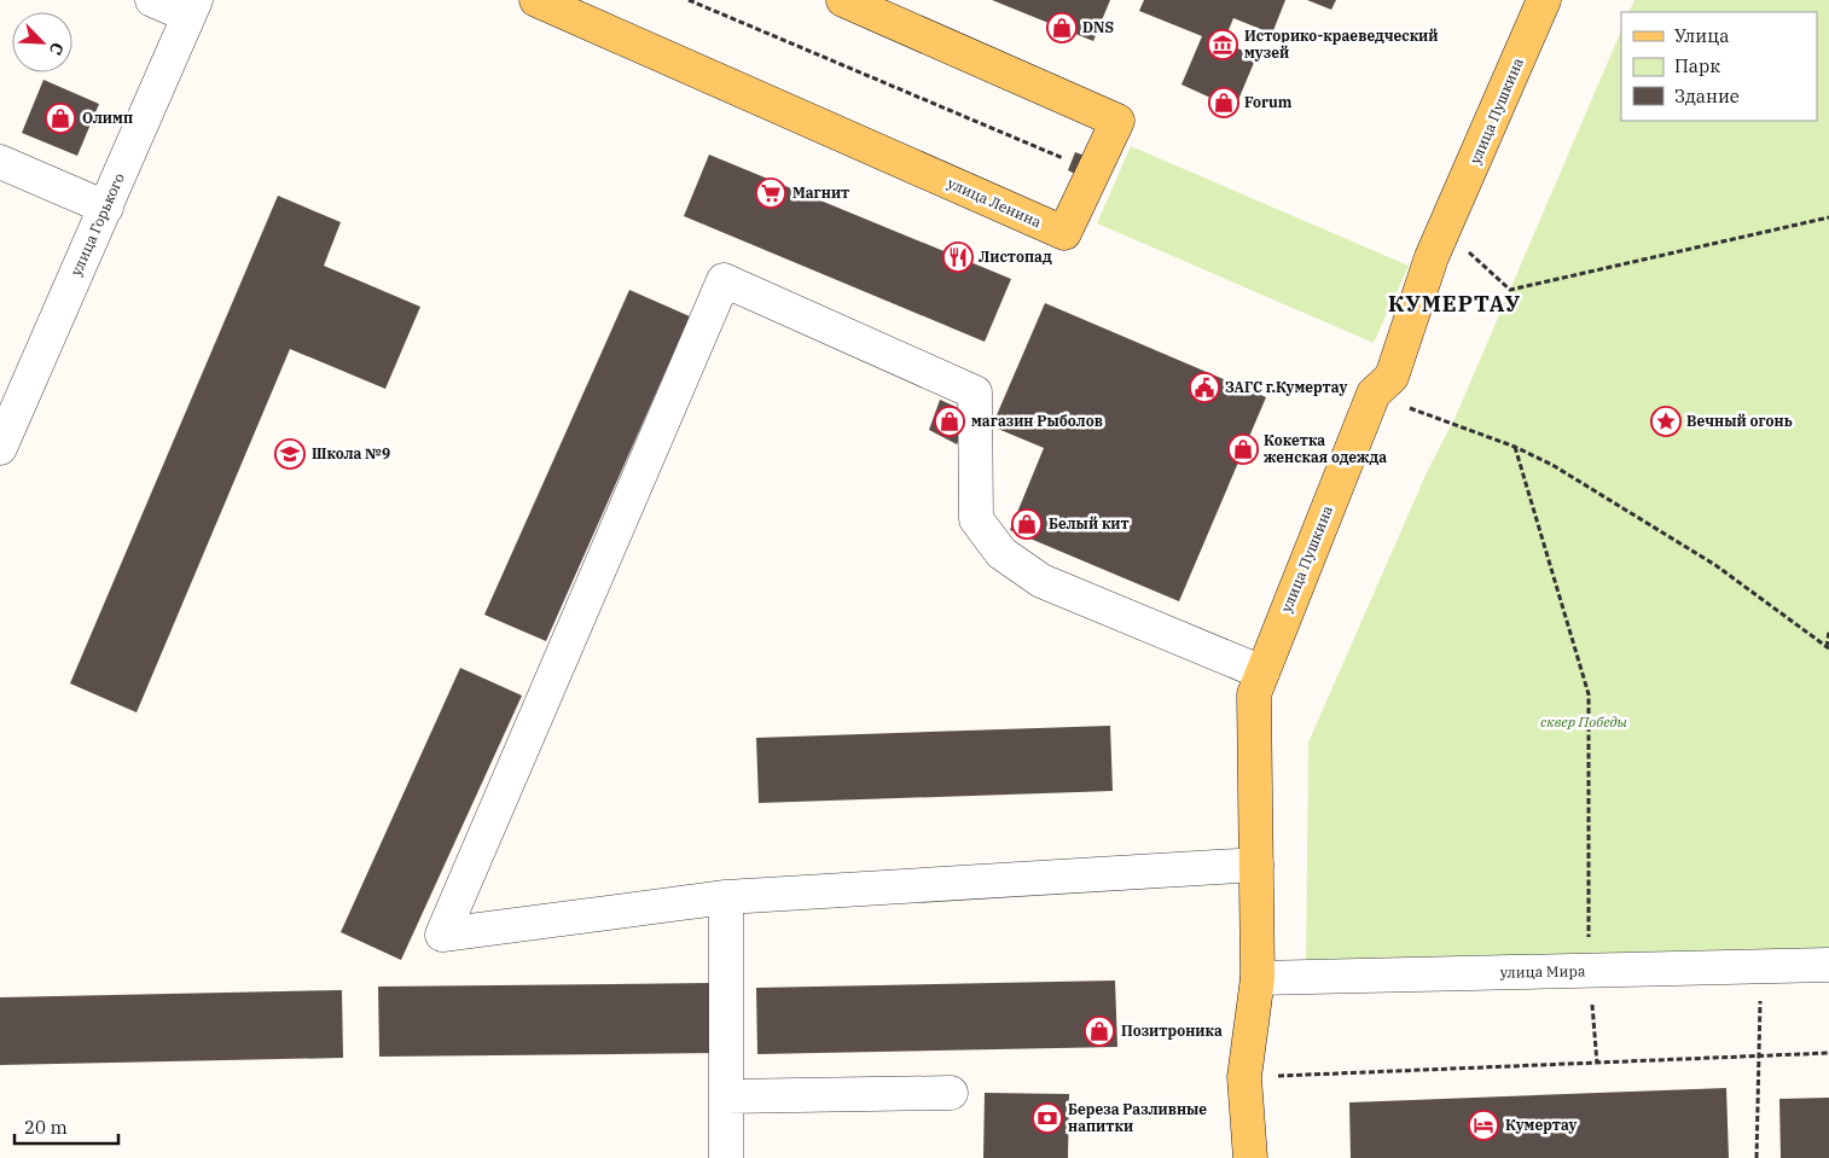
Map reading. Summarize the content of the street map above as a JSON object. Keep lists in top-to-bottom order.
{
  "streets": {
    "main road": ["улица Пушкина", "улица Ленина"],
    "street": ["улица Горького", "улица Мира"]
  },
  "crossings": [
    ["улица Пушкина", "улица Мира"]
  ],
  "districts": ["КУМЕРТАУ"],
  "parks": ["сквер Победы"],
  "places": {
    "shop": [
      "DNS",
      "Forum",
      "Олимп",
      "магазин Рыболов",
      "Кокетка женская одежда",
      "Белый кит",
      "Позитроника"
    ],
    "museum": ["Историко-краеведческий музей"],
    "supermarket": ["Магнит"],
    "restaurant": ["Листопад"],
    "public building": ["ЗАГС г.Кумертау"],
    "place": ["Вечный огонь"],
    "school or university": ["Школа №9"],
    "bank": ["Береза Разливные напитки"],
    "hotel": ["Кумертау"]
  },
  "legend": ["Улица", "Парк", "Здание"],
  "scale_bar": "20 m",
  "north": "bottom right"
}
